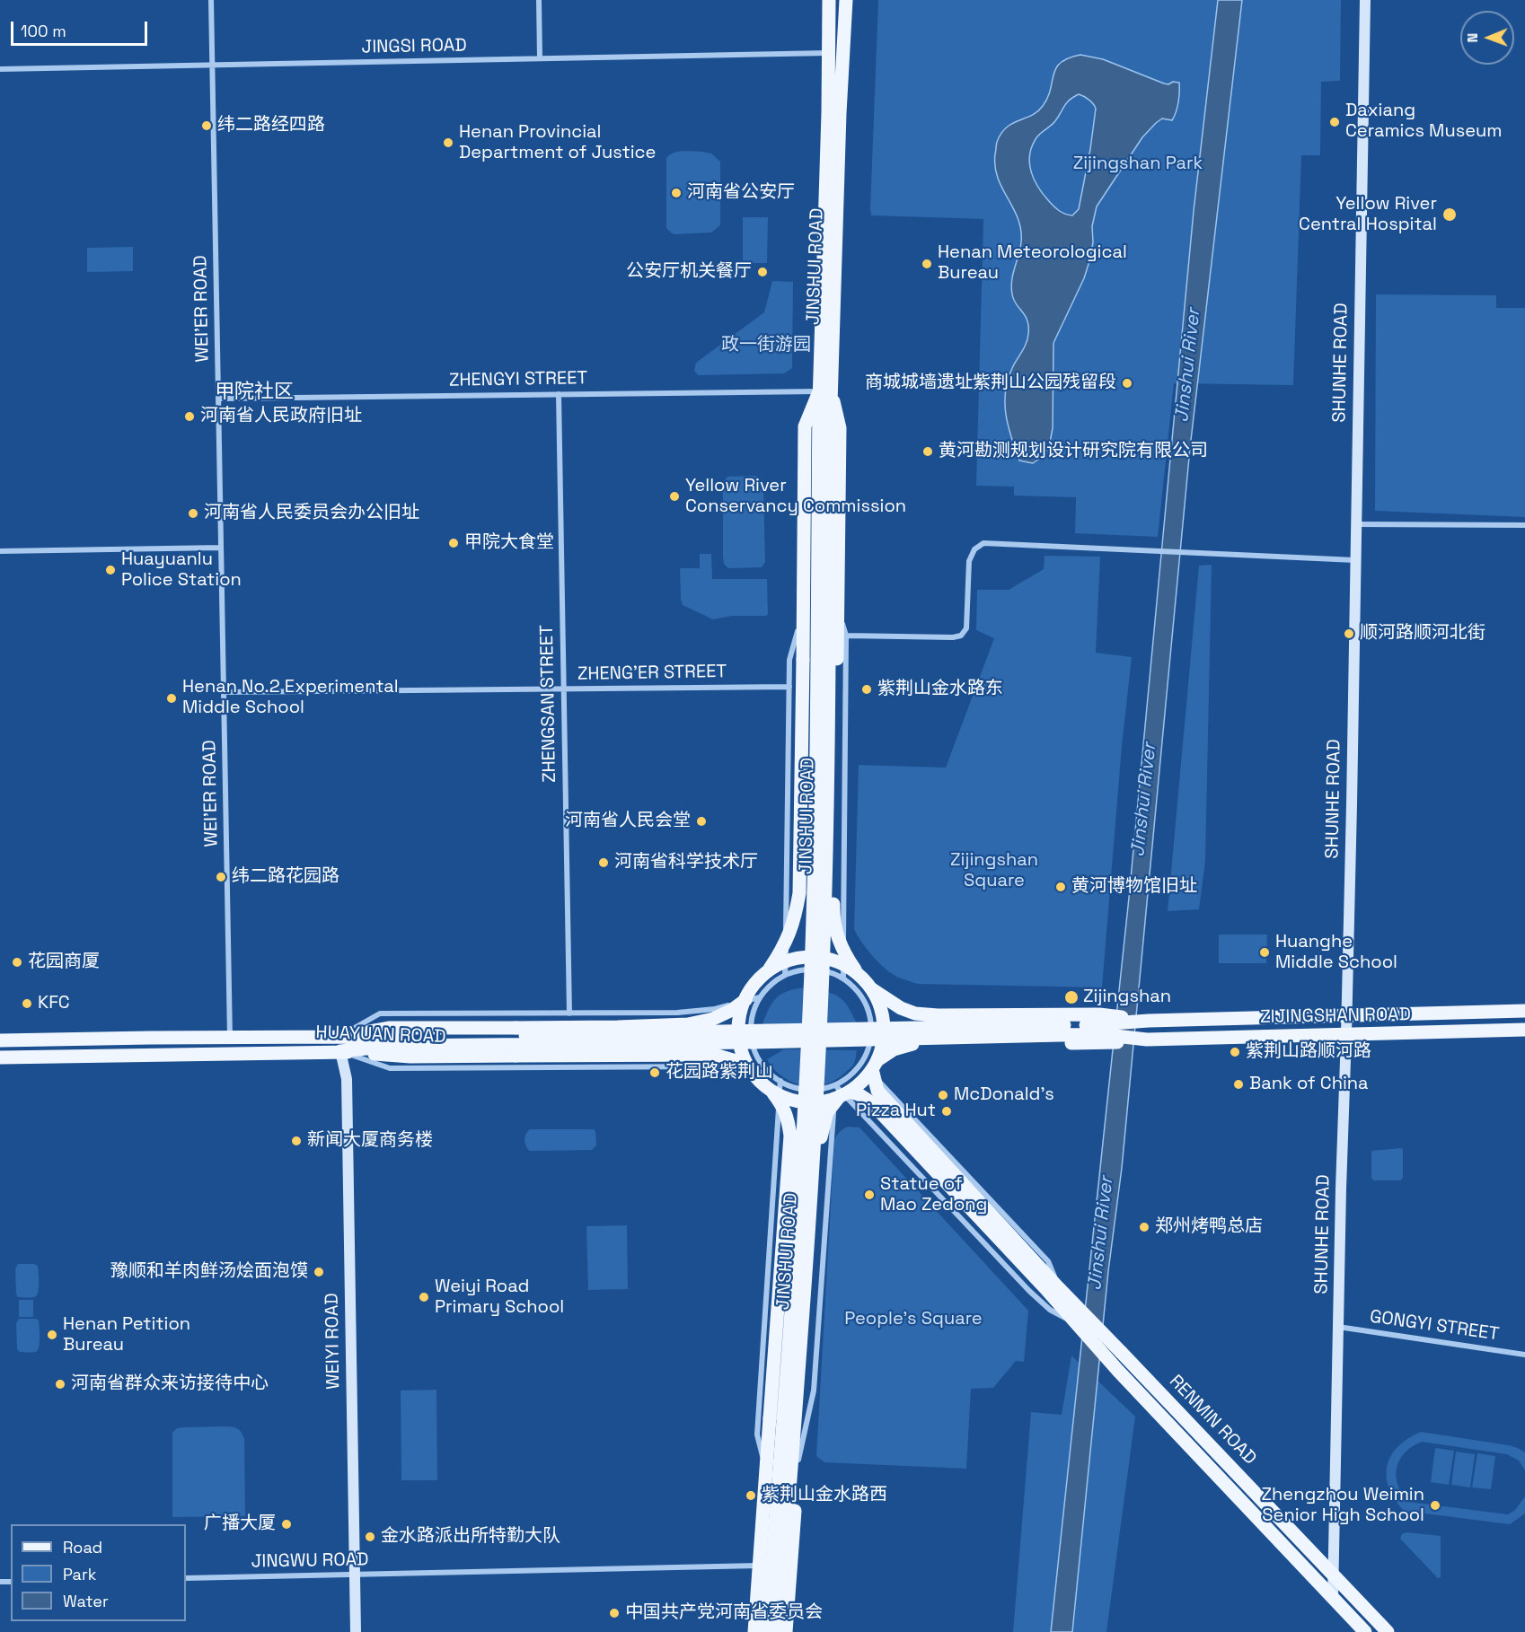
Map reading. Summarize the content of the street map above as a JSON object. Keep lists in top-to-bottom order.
{
  "streets": {
    "main road": [
      "JINSHUI ROAD",
      "ZIJINGSHAN ROAD",
      "HUAYUAN ROAD",
      "RENMIN ROAD"
    ],
    "street": [
      "JINGSI ROAD",
      "WEI'ER ROAD",
      "SHUNHE ROAD",
      "ZHENGYI STREET",
      "ZHENG'ER STREET",
      "ZHENGSAN STREET",
      "GONGYI STREET",
      "WEIYI ROAD",
      "JINGWU ROAD"
    ]
  },
  "crossings": [
    ["JINGSI ROAD", "JINSHUI ROAD"],
    ["JINGSI ROAD", "WEI'ER ROAD"],
    ["JINSHUI ROAD", "ZHENGYI STREET"],
    ["WEI'ER ROAD", "ZHENGYI STREET"],
    ["WEI'ER ROAD", "ZHENG'ER STREET"],
    ["WEI'ER ROAD", "HUAYUAN ROAD"],
    ["SHUNHE ROAD", "ZIJINGSHAN ROAD"],
    ["SHUNHE ROAD", "GONGYI STREET"],
    ["SHUNHE ROAD", "RENMIN ROAD"],
    ["ZHENGYI STREET", "ZHENGSAN STREET"],
    ["ZHENG'ER STREET", "ZHENGSAN STREET"],
    ["HUAYUAN ROAD", "WEIYI ROAD"],
    ["WEIYI ROAD", "JINGWU ROAD"]
  ],
  "districts": ["甲院社区"],
  "water": ["Jinshui River"],
  "parks": [
    "Zijingshan Park",
    "政一街游园",
    "Zijingshan Square",
    "People's Square"
  ],
  "places": [
    "Daxiang Ceramics Museum",
    "纬二路经四路",
    "Henan Provincial Department of Justice",
    "河南省公安厅",
    "Yellow River Central Hospital",
    "Henan Meteorological Bureau",
    "公安厅机关餐厅",
    "商城城墙遗址紫荆山公园残留段",
    "河南省人民政府旧址",
    "黄河勘测规划设计研究院有限公司",
    "Yellow River Conservancy Commission",
    "河南省人民委员会办公旧址",
    "甲院大食堂",
    "Huayuanlu Police Station",
    "顺河路顺河北街",
    "紫荆山金水路东",
    "Henan No.2 Experimental Middle School",
    "河南省人民会堂",
    "河南省科学技术厅",
    "纬二路花园路",
    "黄河博物馆旧址",
    "Huanghe Middle School",
    "花园商厦",
    "Zijingshan",
    "KFC",
    "紫荆山路顺河路",
    "花园路紫荆山",
    "Bank of China",
    "McDonald's",
    "Pizza Hut",
    "新闻大厦商务楼",
    "Statue of Mao Zedong",
    "郑州烤鸭总店",
    "豫顺和羊肉鲜汤烩面泡馍",
    "Weiyi Road Primary School",
    "Henan Petition Bureau",
    "河南省群众来访接待中心",
    "紫荆山金水路西",
    "Zhengzhou Weimin Senior High School",
    "广播大厦",
    "金水路派出所特勤大队",
    "中国共产党河南省委员会"
  ],
  "legend": ["Road", "Park", "Water"],
  "scale_bar": "100 m",
  "north": "left"
}
